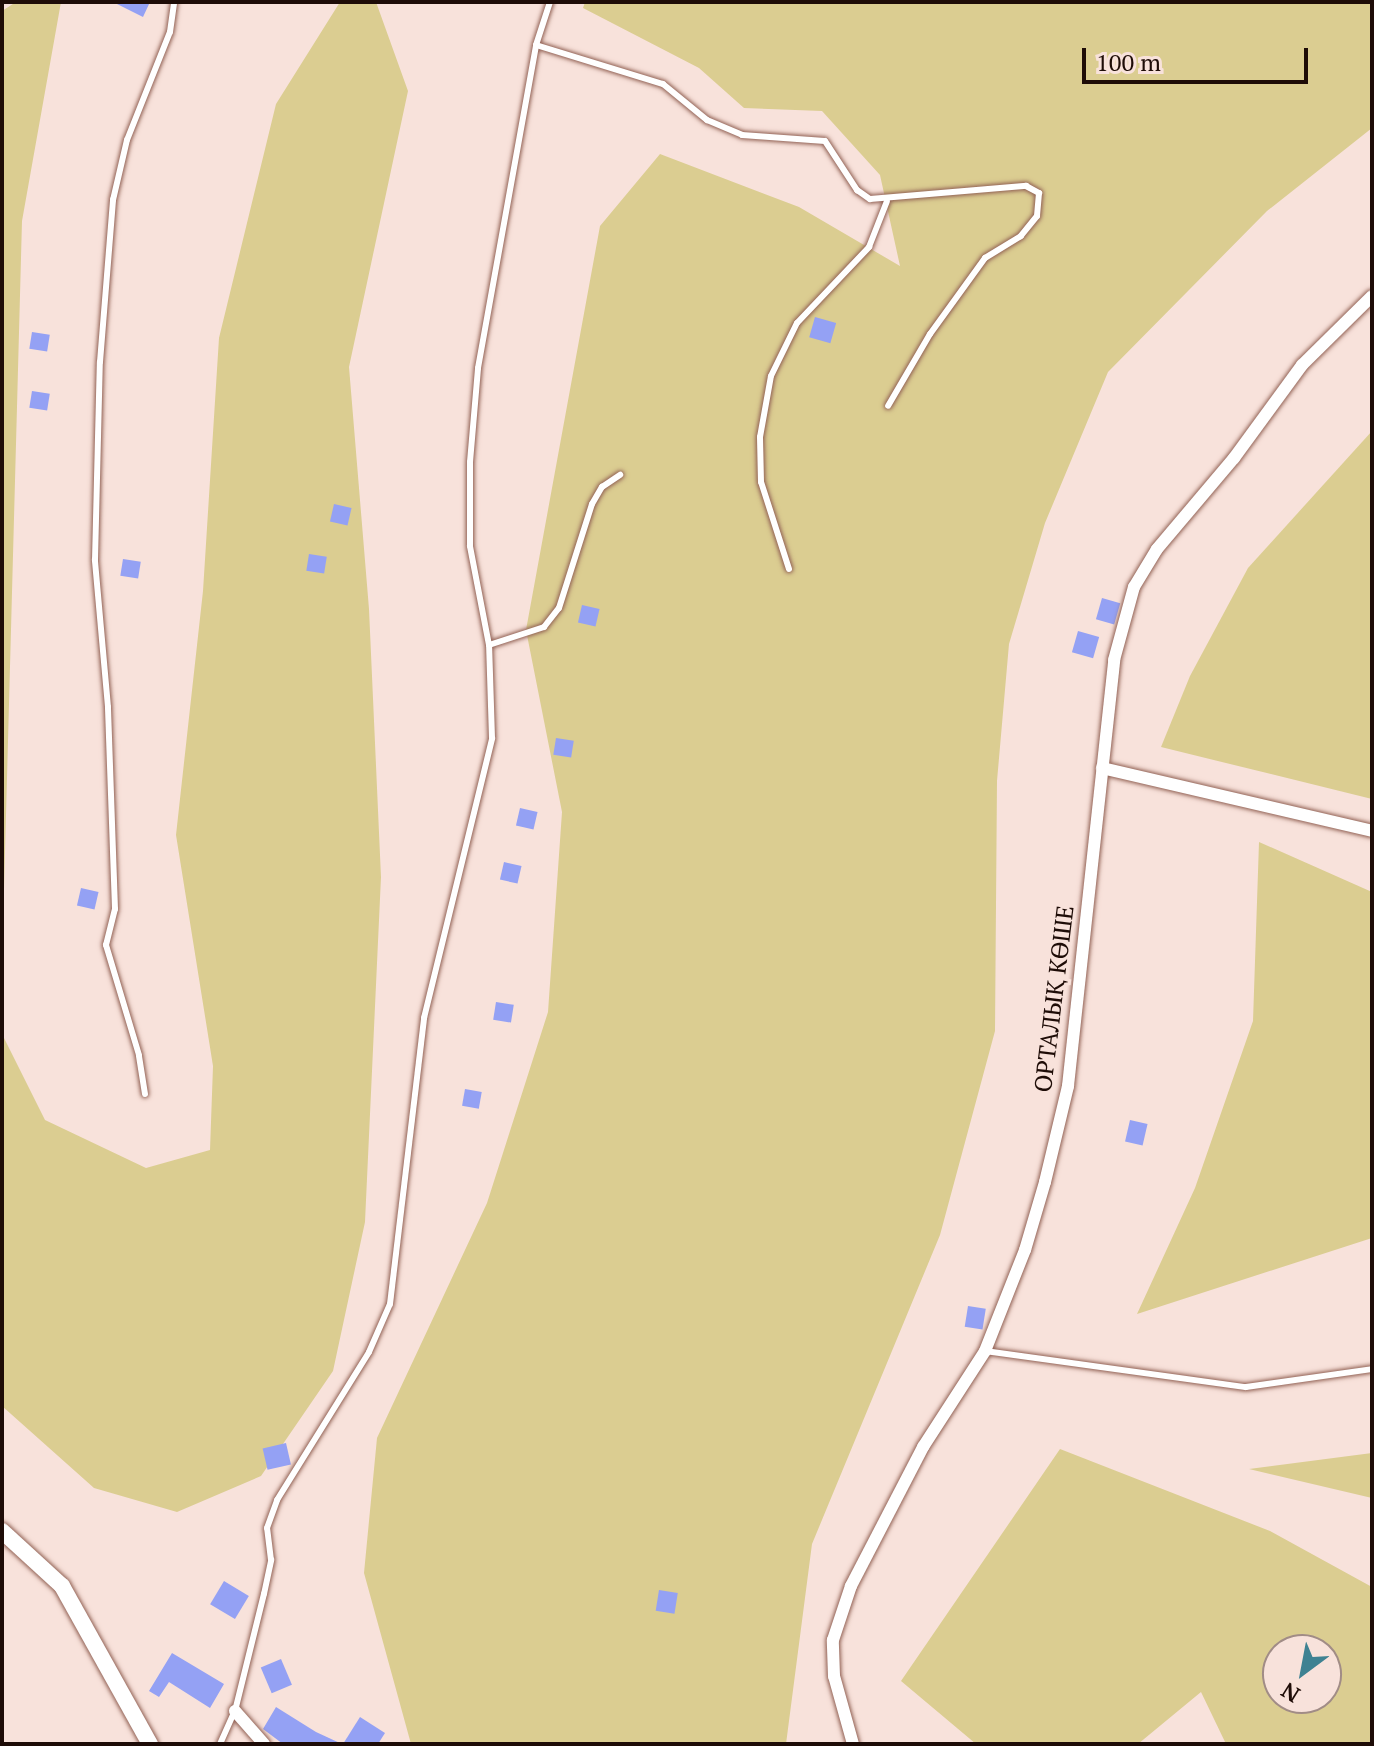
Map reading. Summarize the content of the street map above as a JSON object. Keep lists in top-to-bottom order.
{
  "streets": {
    "street": ["ОРТАЛЫҚ КӨШЕ"]
  },
  "scale_bar": "100 m",
  "north": "bottom left"
}
